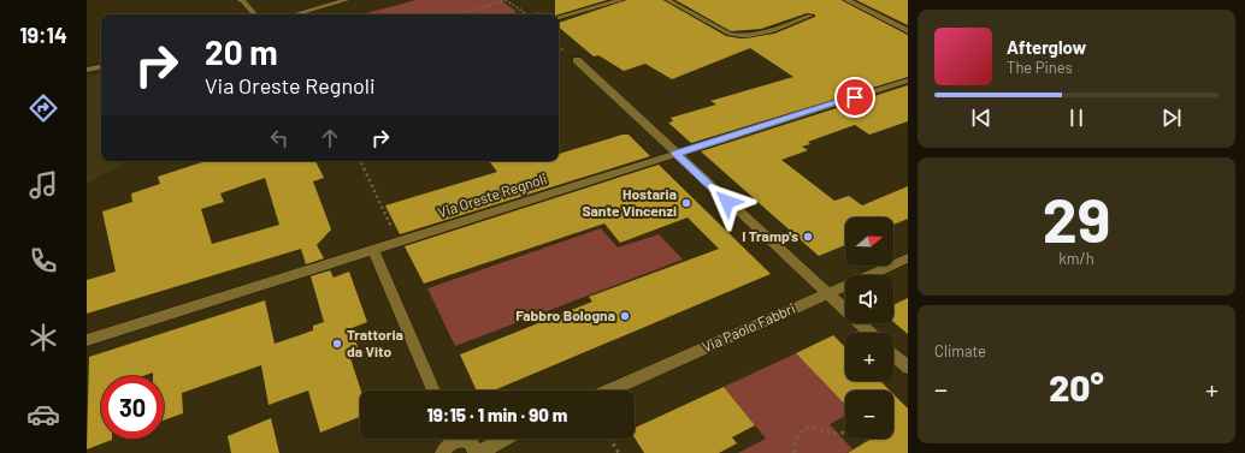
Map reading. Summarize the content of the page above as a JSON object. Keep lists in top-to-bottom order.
{
  "streets": {
    "street": ["Via Oreste Regnoli", "Via Paolo Fabbri"]
  },
  "places": [
    "Hostaria Sante Vincenzi",
    "I Tramp's",
    "Fabbro Bologna",
    "Trattoria da Vito"
  ],
  "north": "right",
  "page": {
    "tabs": "19:14",
    "turn": ["20 m", "Via Oreste Regnoli"],
    "song": ["Afterglow", "The Pines"],
    "tile": [
      ["29", "km/h"],
      "Climate"
    ],
    "map_buttons": ["+", "−"],
    "heat": ["−", "20°", "+"],
    "limit": "30",
    "trip": "19:15 · 1 min · 90 m"
  }
}
